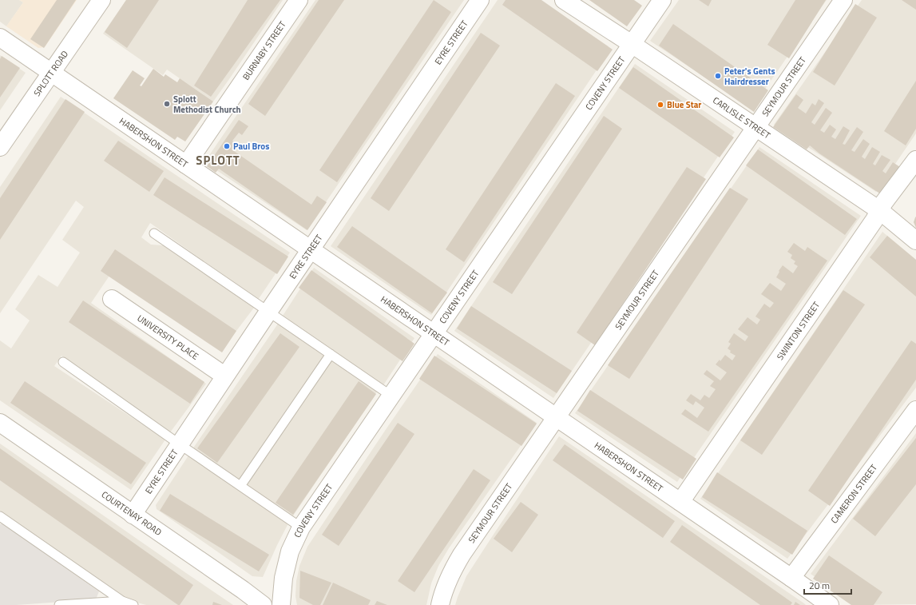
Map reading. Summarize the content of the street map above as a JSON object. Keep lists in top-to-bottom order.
{
  "streets": {
    "street": [
      "EYRE STREET",
      "BURNABY STREET",
      "SPLOTT ROAD",
      "COVENY STREET",
      "SEYMOUR STREET",
      "CARLISLE STREET",
      "HABERSHON STREET",
      "SWINTON STREET",
      "UNIVERSITY PLACE",
      "CAMERON STREET",
      "COURTENAY ROAD"
    ]
  },
  "crossings": [
    ["EYRE STREET", "HABERSHON STREET"],
    ["EYRE STREET", "UNIVERSITY PLACE"],
    ["EYRE STREET", "COURTENAY ROAD"],
    ["BURNABY STREET", "HABERSHON STREET"],
    ["SPLOTT ROAD", "HABERSHON STREET"],
    ["COVENY STREET", "CARLISLE STREET"],
    ["COVENY STREET", "HABERSHON STREET"],
    ["SEYMOUR STREET", "CARLISLE STREET"],
    ["SEYMOUR STREET", "HABERSHON STREET"],
    ["CARLISLE STREET", "SWINTON STREET"],
    ["HABERSHON STREET", "SWINTON STREET"],
    ["HABERSHON STREET", "CAMERON STREET"]
  ],
  "districts": ["SPLOTT"],
  "places": [
    "Peter's Gents Hairdresser",
    "Splott Methodist Church",
    "Blue Star",
    "Paul Bros"
  ],
  "scale_bar": "20 m"
}
